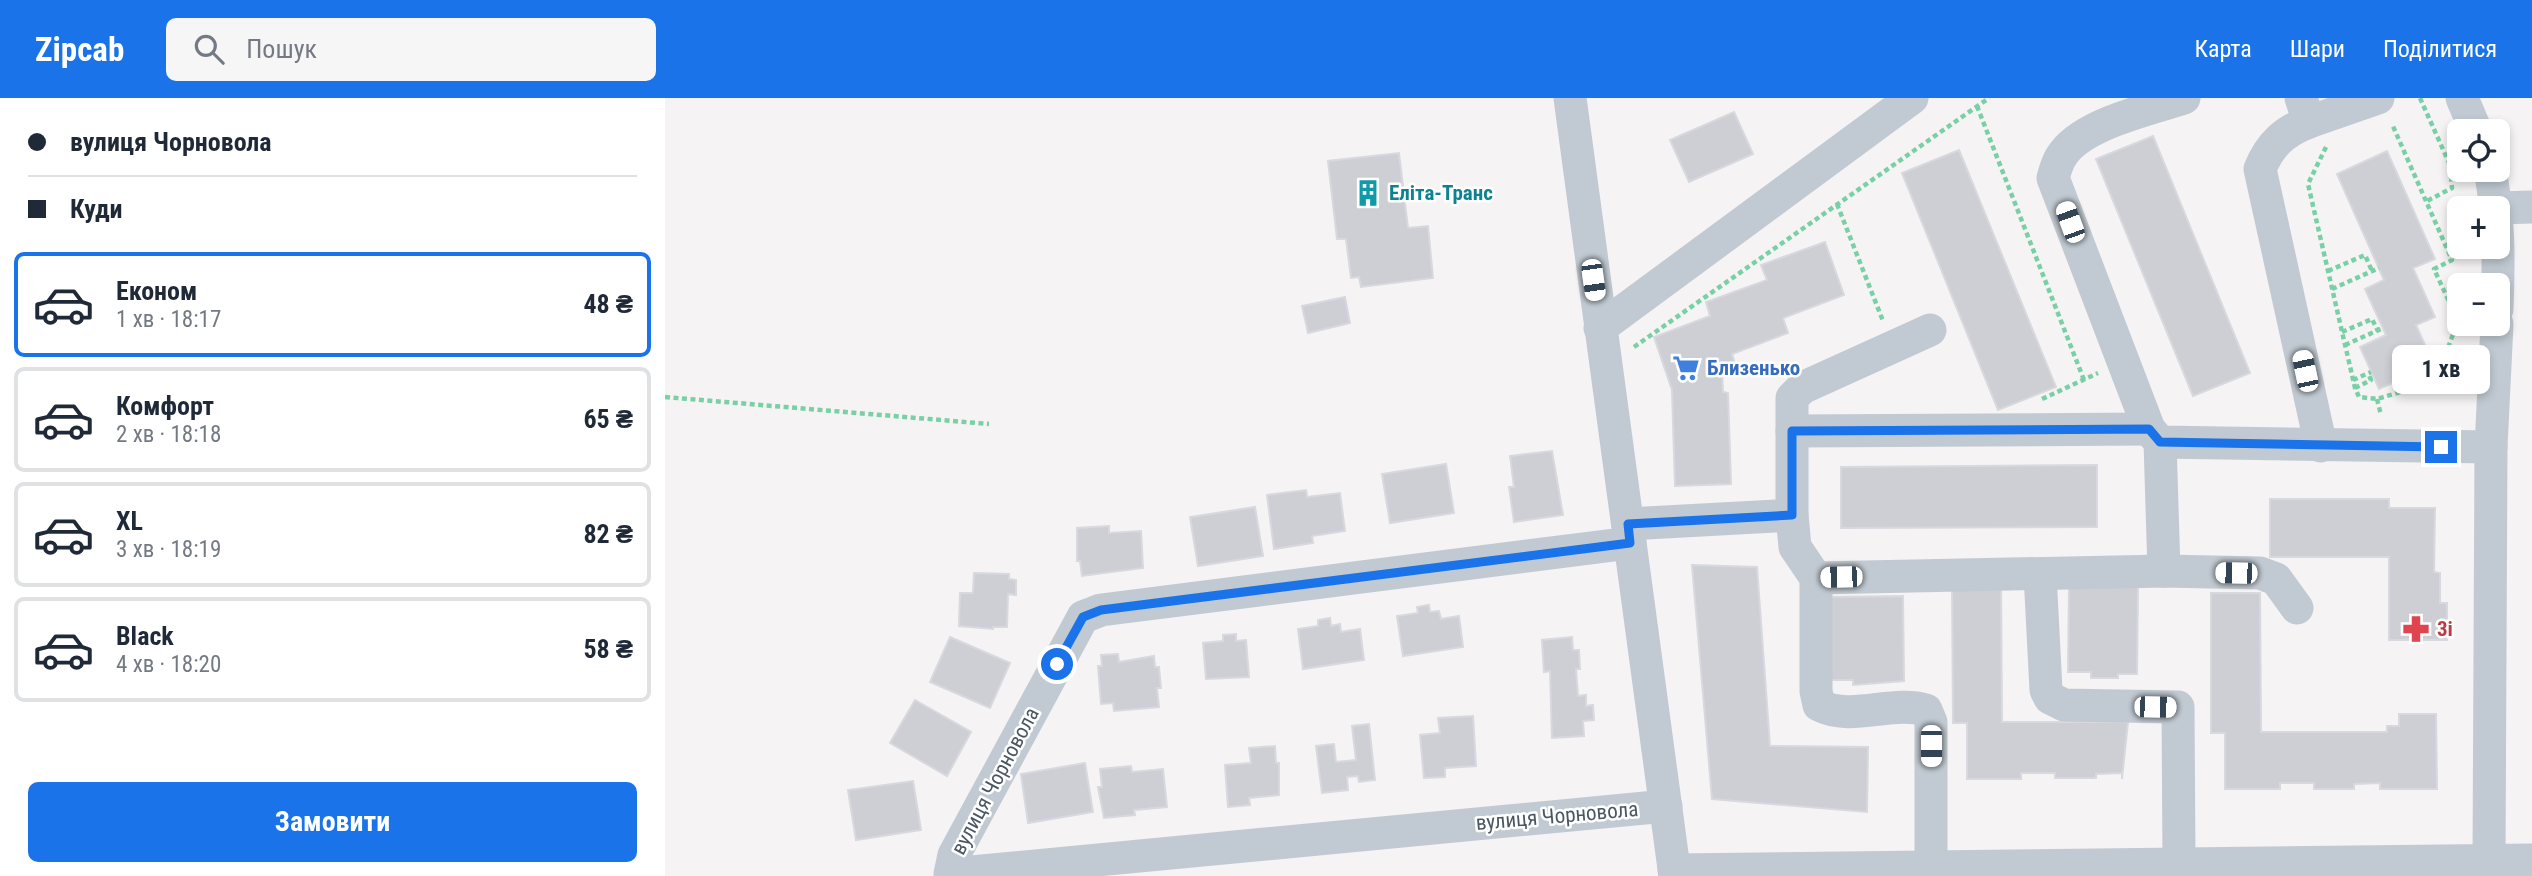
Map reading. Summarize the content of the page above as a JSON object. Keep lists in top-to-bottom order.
{
  "streets": {
    "street": ["вулиця Чорновола"]
  },
  "places": {
    "building": ["Еліта-Транс"],
    "supermarket": ["Близенько"],
    "pharmacy": ["3і"]
  },
  "page": {
    "header": "Zipcab",
    "search": "Пошук",
    "nav": ["Карта", "Шари", "Поділитися"],
    "banner": ["вулиця Чорновола", "Куди"],
    "map_buttons": ["+", "−"],
    "list": [
      {
        "name": "Економ",
        "note": "1 хв · 18:17",
        "value": "48 ₴"
      },
      {
        "name": "Комфорт",
        "note": "2 хв · 18:18",
        "value": "65 ₴"
      },
      {
        "name": "XL",
        "note": "3 хв · 18:19",
        "value": "82 ₴"
      },
      {
        "name": "Black",
        "note": "4 хв · 18:20",
        "value": "58 ₴"
      }
    ],
    "bubble": "1 хв",
    "buttons": "Замовити"
  }
}
